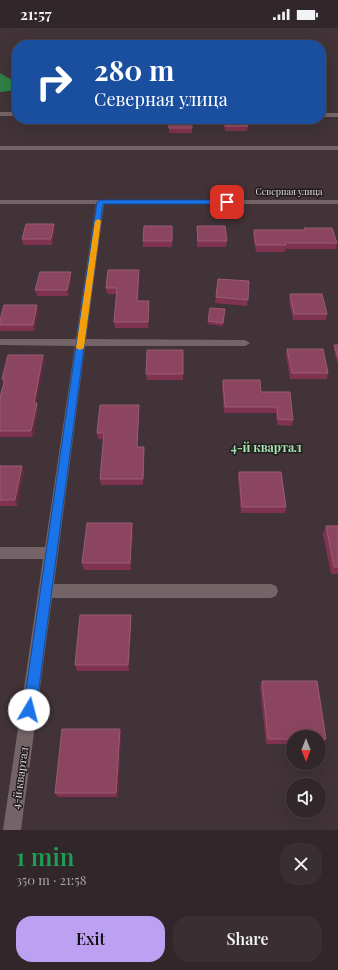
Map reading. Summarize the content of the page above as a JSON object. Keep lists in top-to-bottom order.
{
  "streets": {
    "street": ["Северная улица", "4-й квартал"]
  },
  "crossings": [
    ["Северная улица", "4-й квартал"]
  ],
  "districts": ["4-й квартал"],
  "north": "bottom",
  "page": {
    "status": "21:57",
    "turn": ["280 m", "Северная улица"],
    "heading": ["1 min", "350 m · 21:58"],
    "buttons": ["Exit", "Share"]
  }
}
